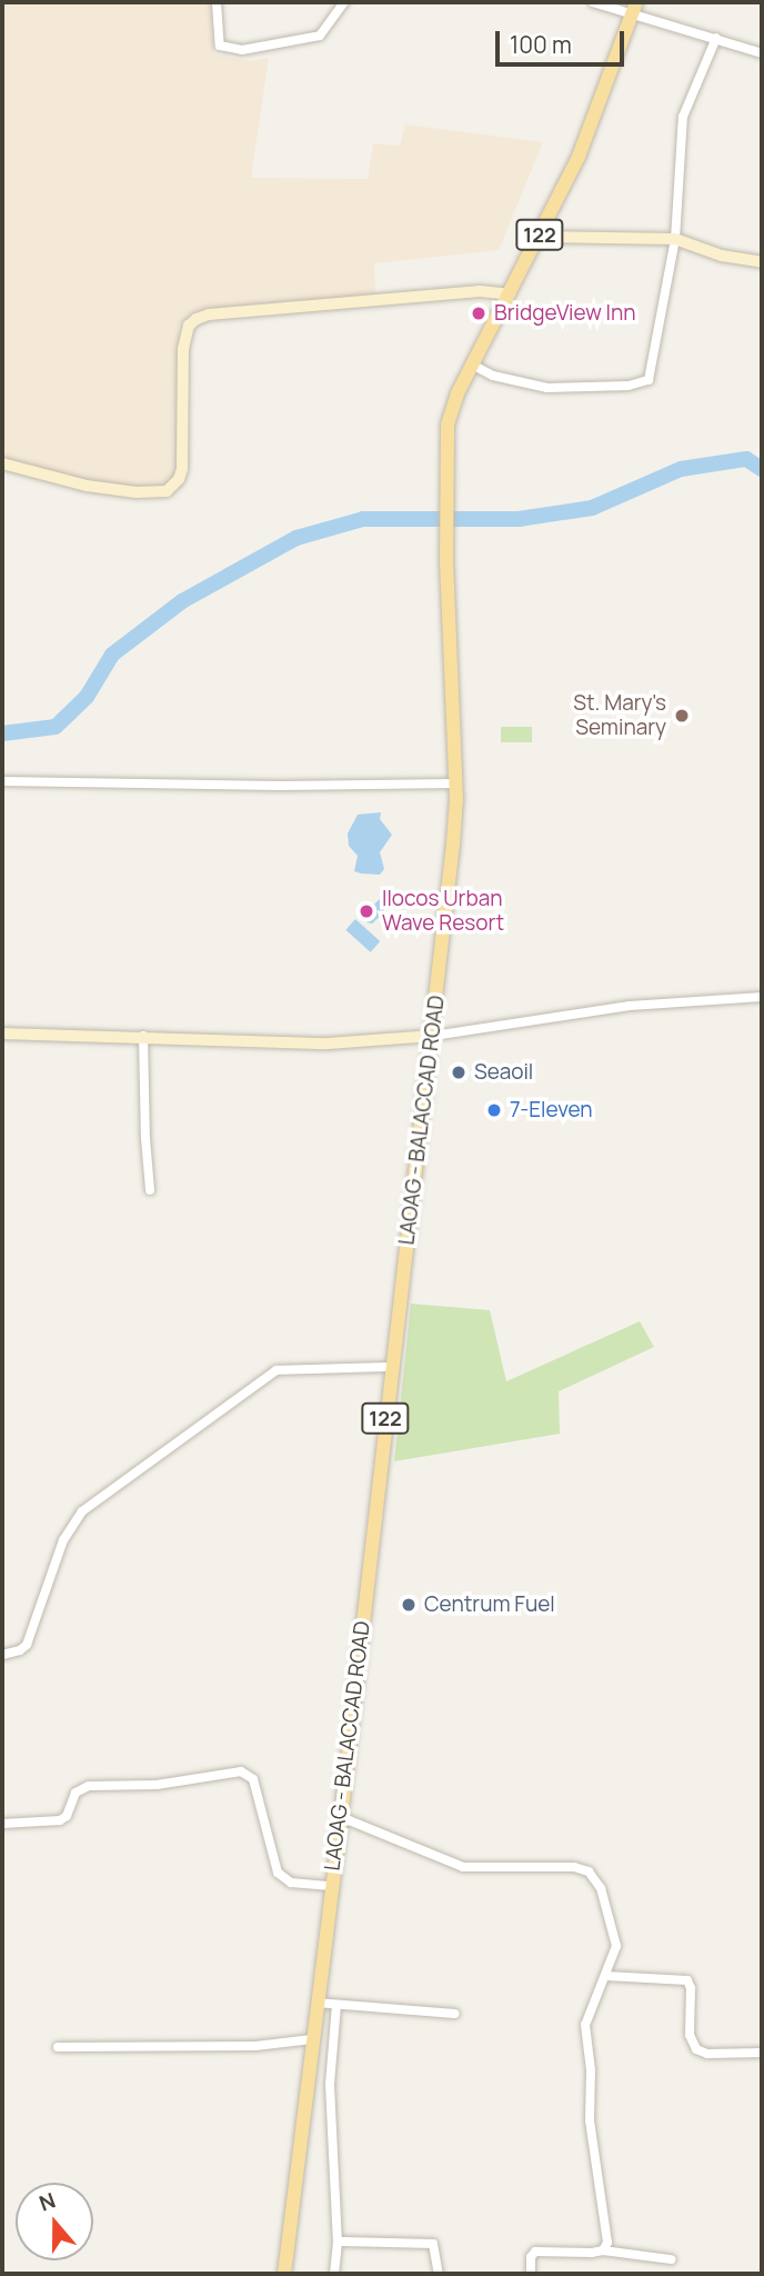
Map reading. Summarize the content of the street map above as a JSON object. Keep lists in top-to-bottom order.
{
  "streets": {
    "main road": ["122", "LAOAG - BALACCAD ROAD"]
  },
  "places": [
    "BridgeView Inn",
    "St. Mary's Seminary",
    "Ilocos Urban Wave Resort",
    "Seaoil",
    "7-Eleven",
    "Centrum Fuel"
  ],
  "scale_bar": "100 m",
  "north": "top"
}
